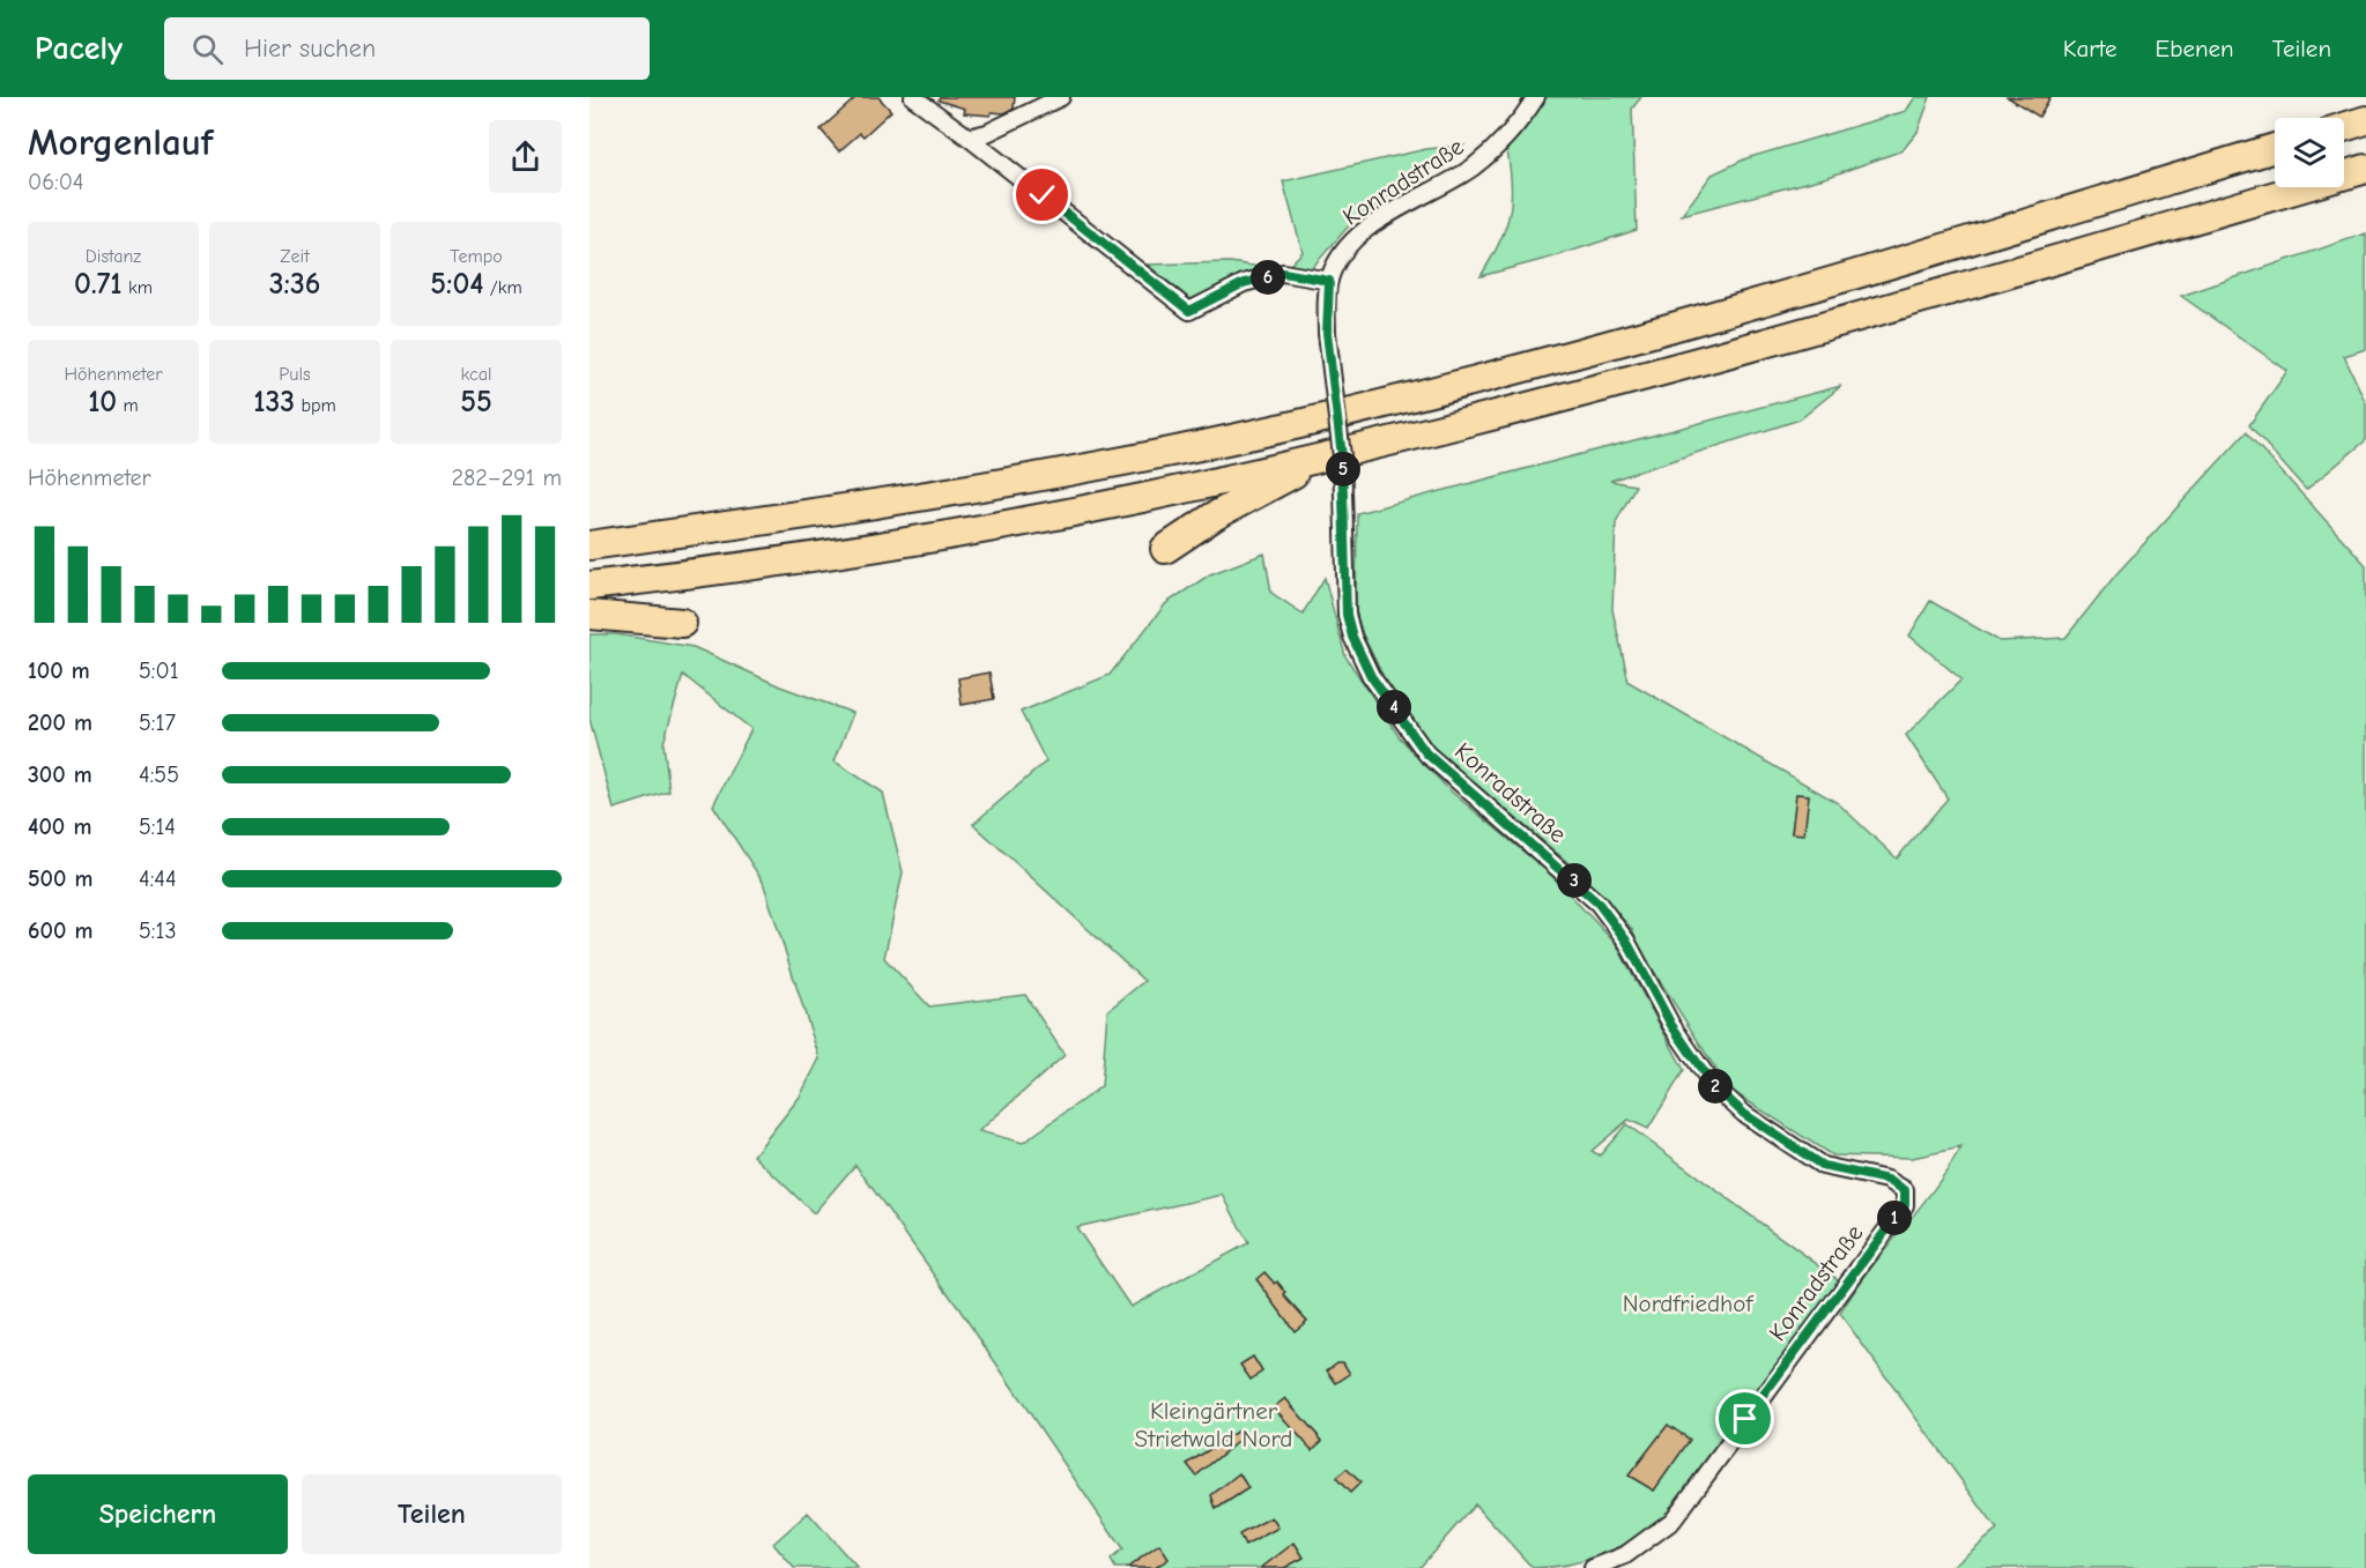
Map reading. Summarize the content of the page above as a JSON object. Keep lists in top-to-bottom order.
{
  "streets": {
    "street": ["Konradstraße"]
  },
  "parks": ["Nordfriedhof", "Kleingärtner Strietwald Nord"],
  "page": {
    "header": "Pacely",
    "search": "Hier suchen",
    "nav": ["Karte", "Ebenen", "Teilen"],
    "heading": ["Morgenlauf", "06:04"],
    "stats": [
      ["Distanz", "0.71 km"],
      ["Zeit", "3:36"],
      ["Tempo", "5:04 /km"],
      ["Höhenmeter", "10 m"],
      ["Puls", "133 bpm"],
      ["kcal", "55"]
    ],
    "pins": [
      "6",
      "5",
      "4",
      "3",
      "2",
      "1"
    ],
    "chart": ["Höhenmeter", "282–291 m"],
    "list": [
      {
        "name": "100 m",
        "note": "5:01"
      },
      {
        "name": "200 m",
        "note": "5:17"
      },
      {
        "name": "300 m",
        "note": "4:55"
      },
      {
        "name": "400 m",
        "note": "5:14"
      },
      {
        "name": "500 m",
        "note": "4:44"
      },
      {
        "name": "600 m",
        "note": "5:13"
      }
    ],
    "buttons": ["Speichern", "Teilen"]
  }
}
